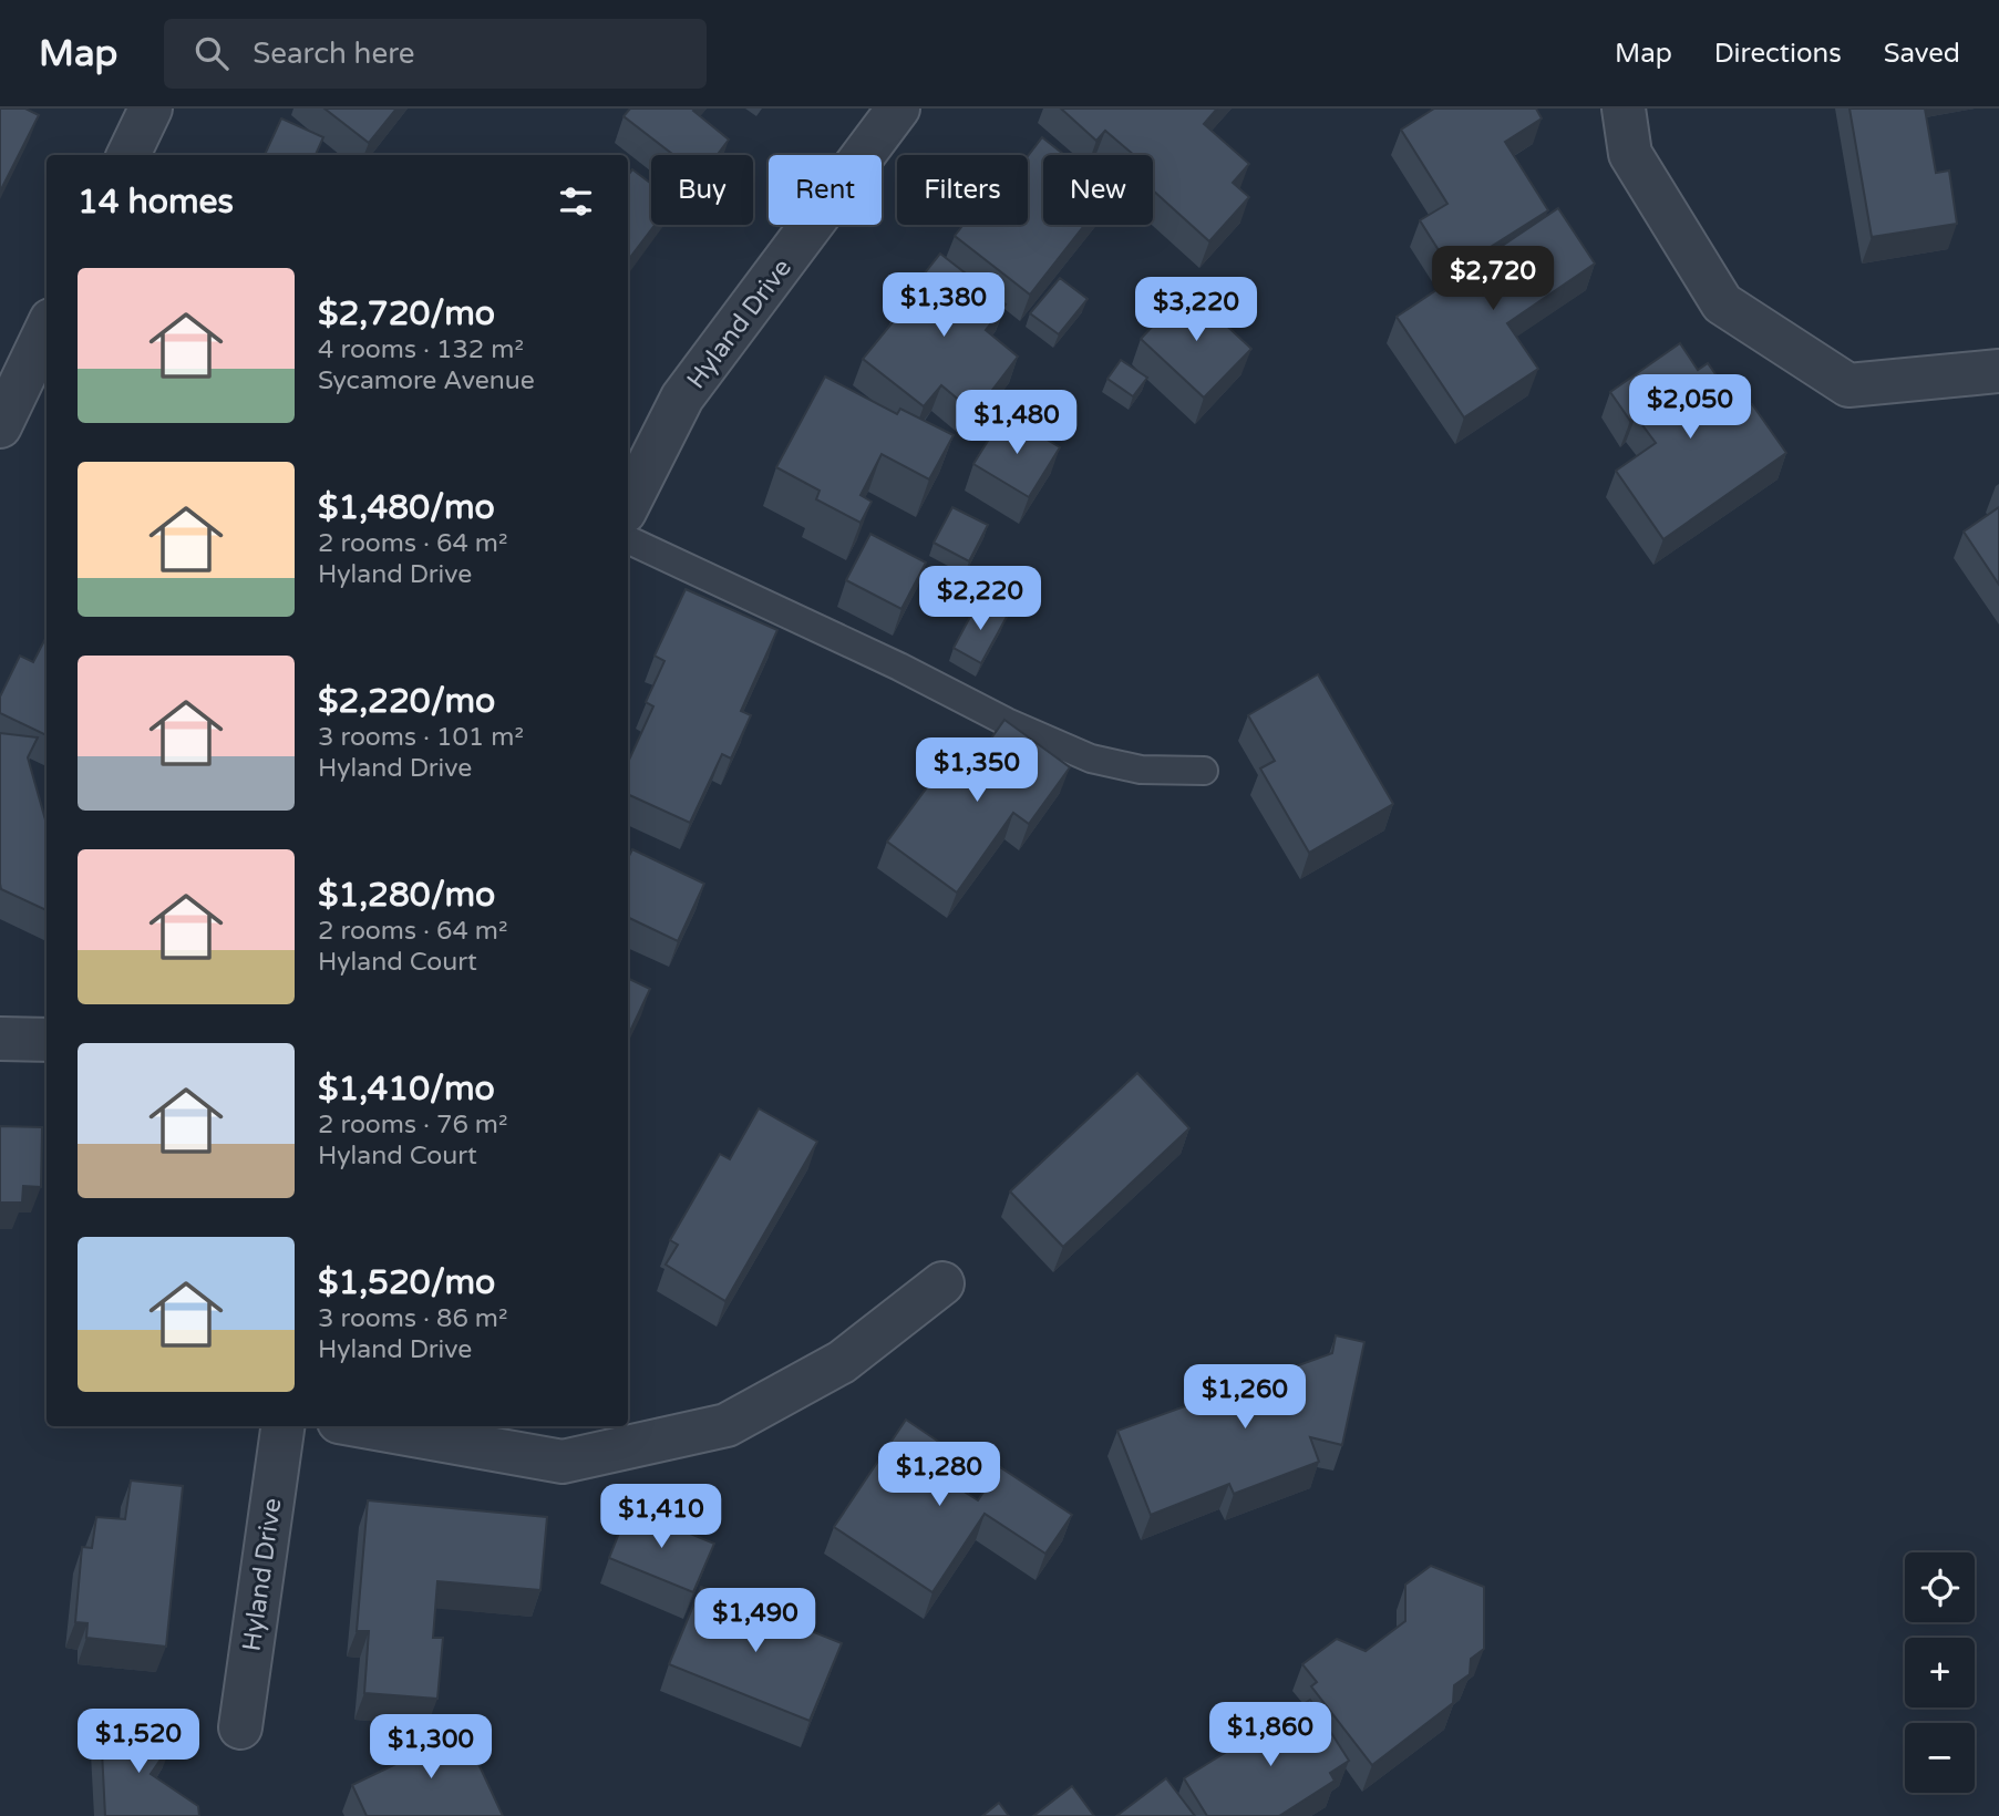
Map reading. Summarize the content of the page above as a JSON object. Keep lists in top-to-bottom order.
{
  "streets": {
    "street": ["Hyland Drive"]
  },
  "page": {
    "header": "Map",
    "search": "Search here",
    "nav": ["Map", "Directions", "Saved"],
    "chip": [
      "Buy",
      "Rent",
      "Filters",
      "New"
    ],
    "heading": "14 homes",
    "price": [
      "$2,720",
      "$1,380",
      "$3,220",
      "$2,050",
      "$1,480",
      "$2,220",
      "$1,350",
      "$1,260",
      "$1,280",
      "$1,410",
      "$1,490",
      "$1,860",
      "$1,520",
      "$1,300"
    ],
    "list": [
      {
        "name": "$2,720/mo",
        "note": "4 rooms · 132 m² · Sycamore Avenue"
      },
      {
        "name": "$1,480/mo",
        "note": "2 rooms · 64 m² · Hyland Drive"
      },
      {
        "name": "$2,220/mo",
        "note": "3 rooms · 101 m² · Hyland Drive"
      },
      {
        "name": "$1,280/mo",
        "note": "2 rooms · 64 m² · Hyland Court"
      },
      {
        "name": "$1,410/mo",
        "note": "2 rooms · 76 m² · Hyland Court"
      },
      {
        "name": "$1,520/mo",
        "note": "3 rooms · 86 m² · Hyland Drive"
      }
    ],
    "map_buttons": ["+", "−"]
  }
}
